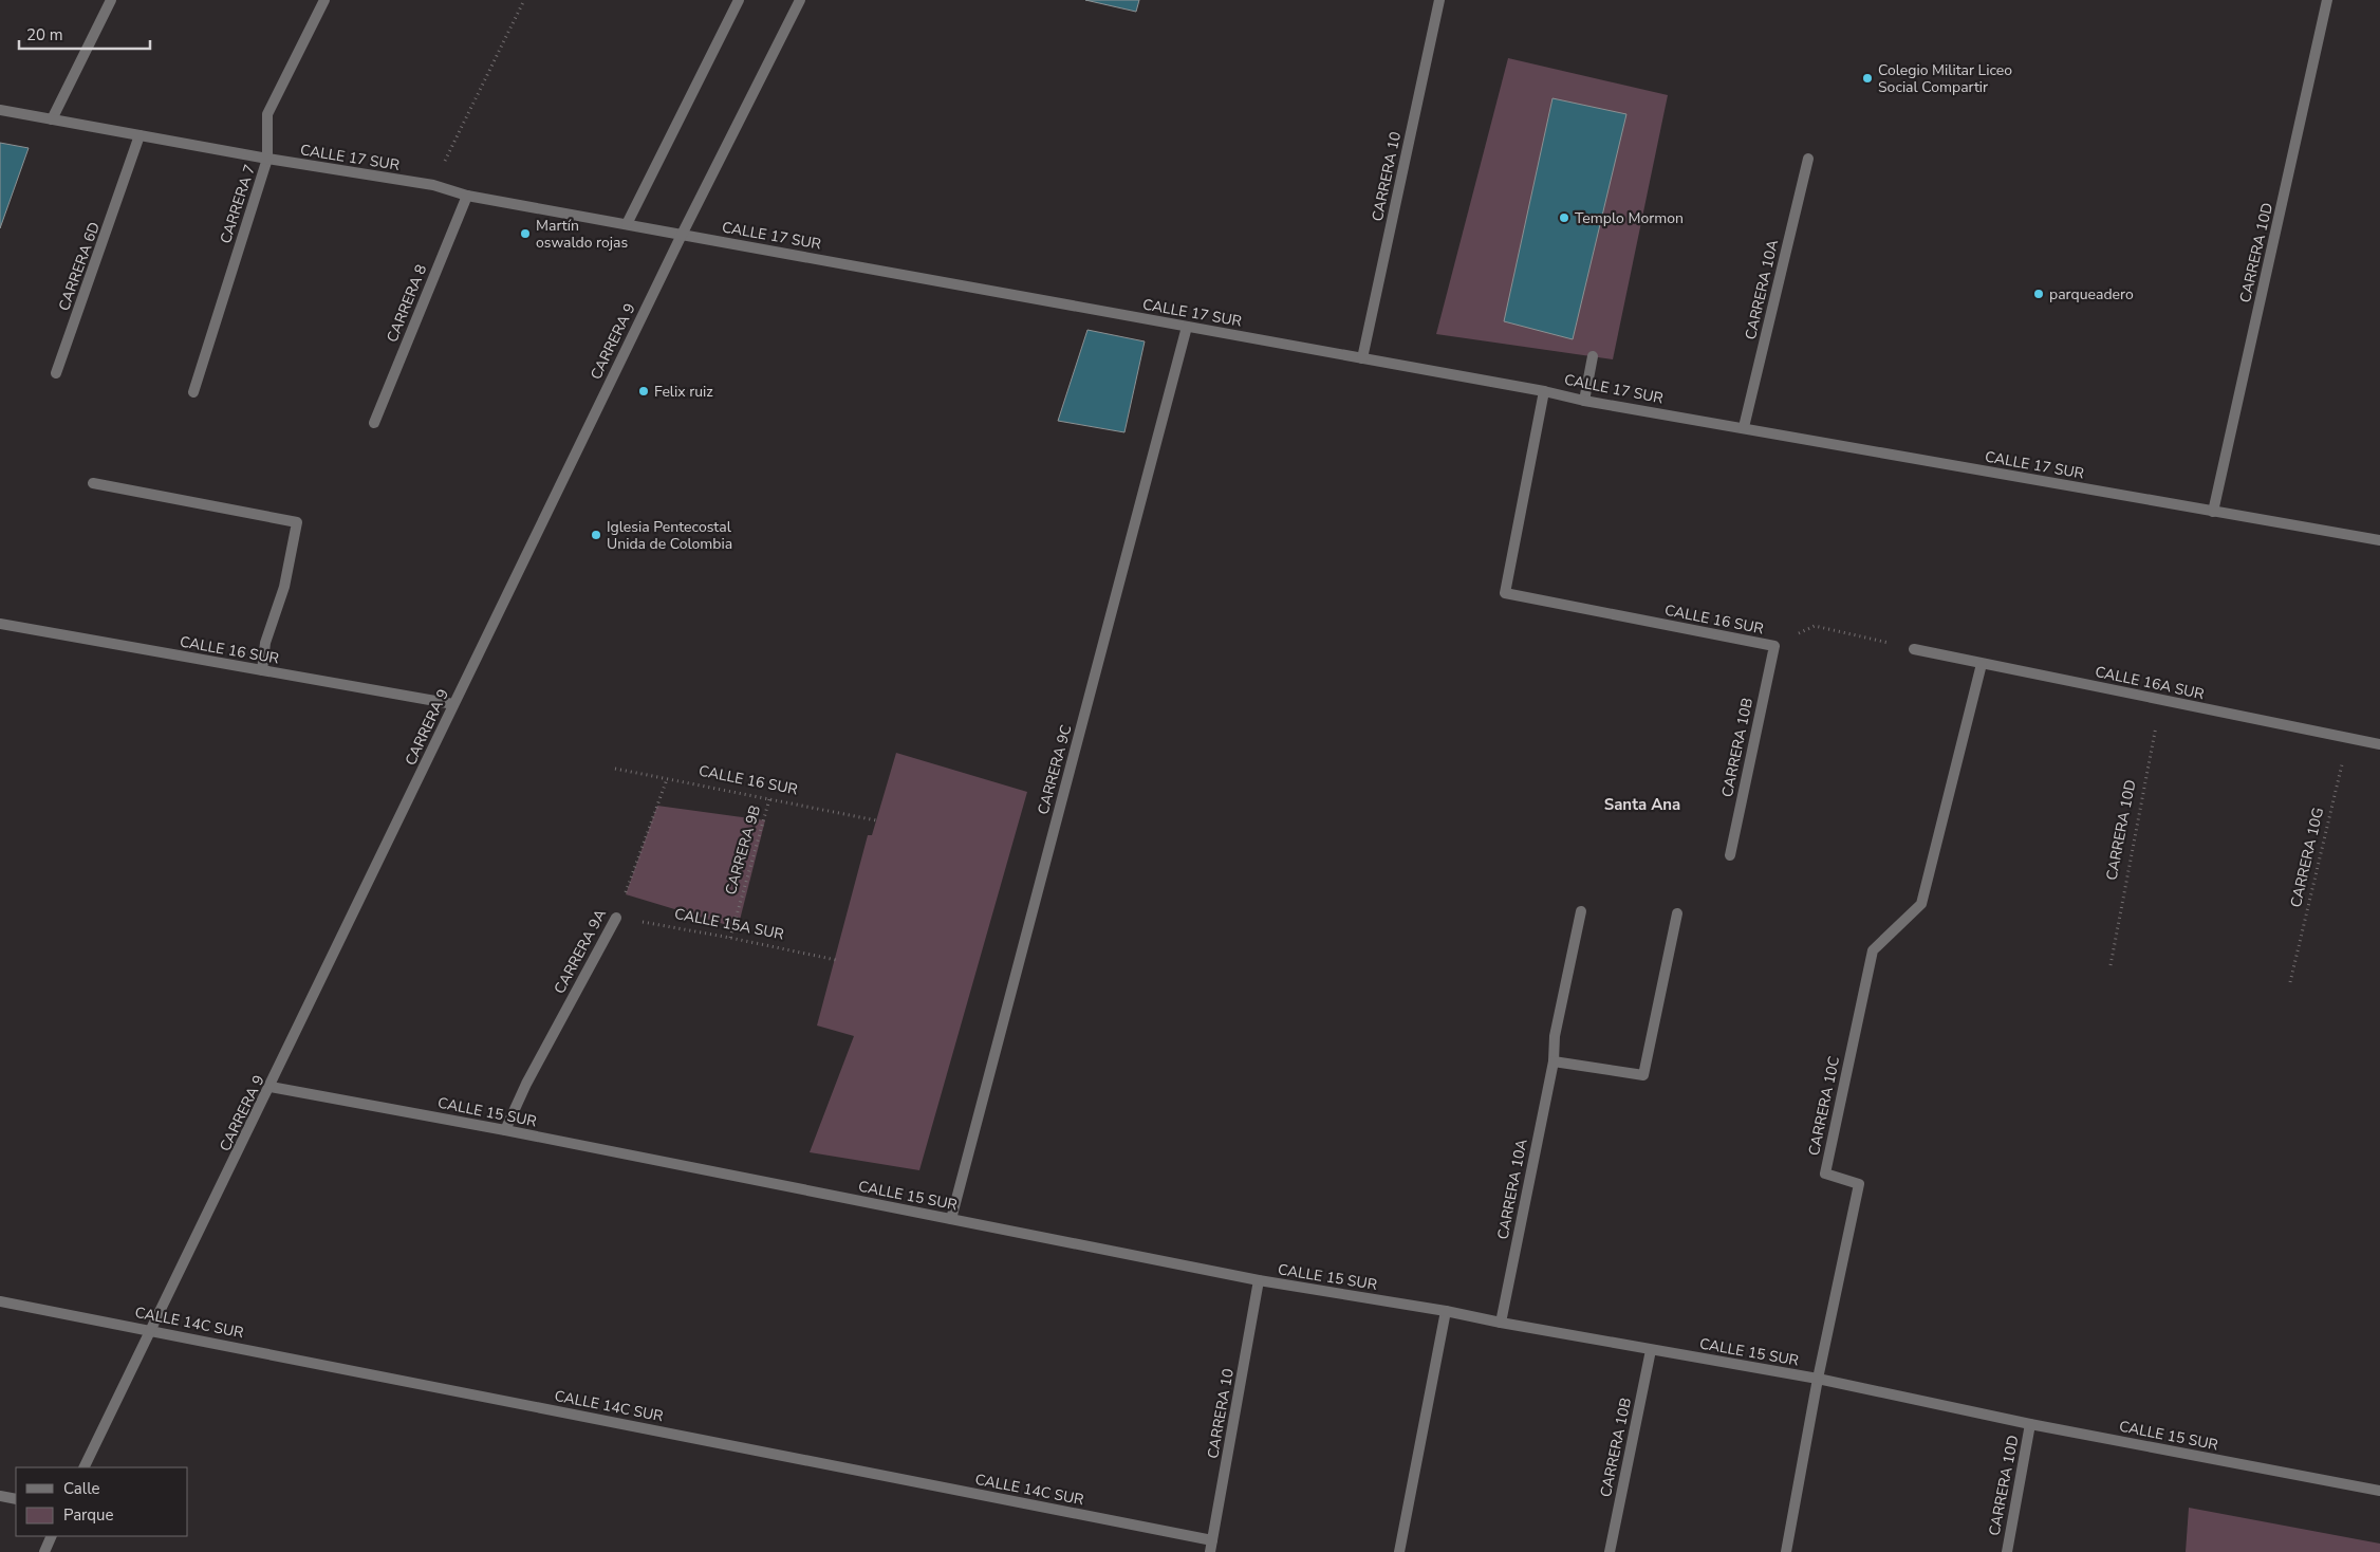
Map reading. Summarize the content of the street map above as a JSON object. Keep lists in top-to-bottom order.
{
  "streets": {
    "street": [
      "CALLE 17 SUR",
      "CARRERA 10",
      "CARRERA 7",
      "CARRERA 10D",
      "CARRERA 6D",
      "CARRERA 10A",
      "CARRERA 8",
      "CARRERA 9",
      "CALLE 16 SUR",
      "CALLE 16A SUR",
      "CARRERA 10B",
      "CARRERA 9C",
      "CARRERA 9A",
      "CARRERA 10C",
      "CALLE 15 SUR",
      "CALLE 14C SUR"
    ],
    "path": ["CARRERA 9B", "CARRERA 10G", "CALLE 15A SUR"]
  },
  "crossings": [
    ["CALLE 17 SUR", "CARRERA 10"],
    ["CALLE 17 SUR", "CARRERA 7"],
    ["CALLE 17 SUR", "CARRERA 10D"],
    ["CALLE 17 SUR", "CARRERA 6D"],
    ["CALLE 17 SUR", "CARRERA 10A"],
    ["CALLE 17 SUR", "CARRERA 8"],
    ["CALLE 17 SUR", "CARRERA 9"],
    ["CALLE 17 SUR", "CALLE 16 SUR"],
    ["CALLE 17 SUR", "CARRERA 9C"],
    ["CARRERA 10", "CALLE 15 SUR"],
    ["CARRERA 10", "CALLE 14C SUR"],
    ["CARRERA 10D", "CALLE 16A SUR"],
    ["CARRERA 10D", "CALLE 15 SUR"],
    ["CARRERA 10A", "CALLE 15 SUR"],
    ["CARRERA 9", "CALLE 16 SUR"],
    ["CARRERA 9", "CALLE 15 SUR"],
    ["CARRERA 9", "CALLE 14C SUR"],
    ["CALLE 16 SUR", "CALLE 16A SUR"],
    ["CALLE 16 SUR", "CARRERA 10B"],
    ["CALLE 16 SUR", "CARRERA 9B"],
    ["CALLE 16 SUR", "CARRERA 9A"],
    ["CALLE 16A SUR", "CARRERA 10G"],
    ["CALLE 16A SUR", "CARRERA 10C"],
    ["CARRERA 10B", "CALLE 15 SUR"],
    ["CARRERA 9C", "CALLE 15 SUR"],
    ["CARRERA 9B", "CALLE 15A SUR"],
    ["CALLE 15A SUR", "CARRERA 9A"],
    ["CARRERA 9A", "CALLE 15 SUR"],
    ["CARRERA 10C", "CALLE 15 SUR"]
  ],
  "districts": ["Santa Ana"],
  "places": [
    "Colegio Militar Liceo Social Compartir",
    "Templo Mormon",
    "Martín oswaldo rojas",
    "parqueadero",
    "Felix ruiz",
    "Iglesia Pentecostal Unida de Colombia"
  ],
  "legend": ["Calle", "Parque"],
  "scale_bar": "20 m"
}
